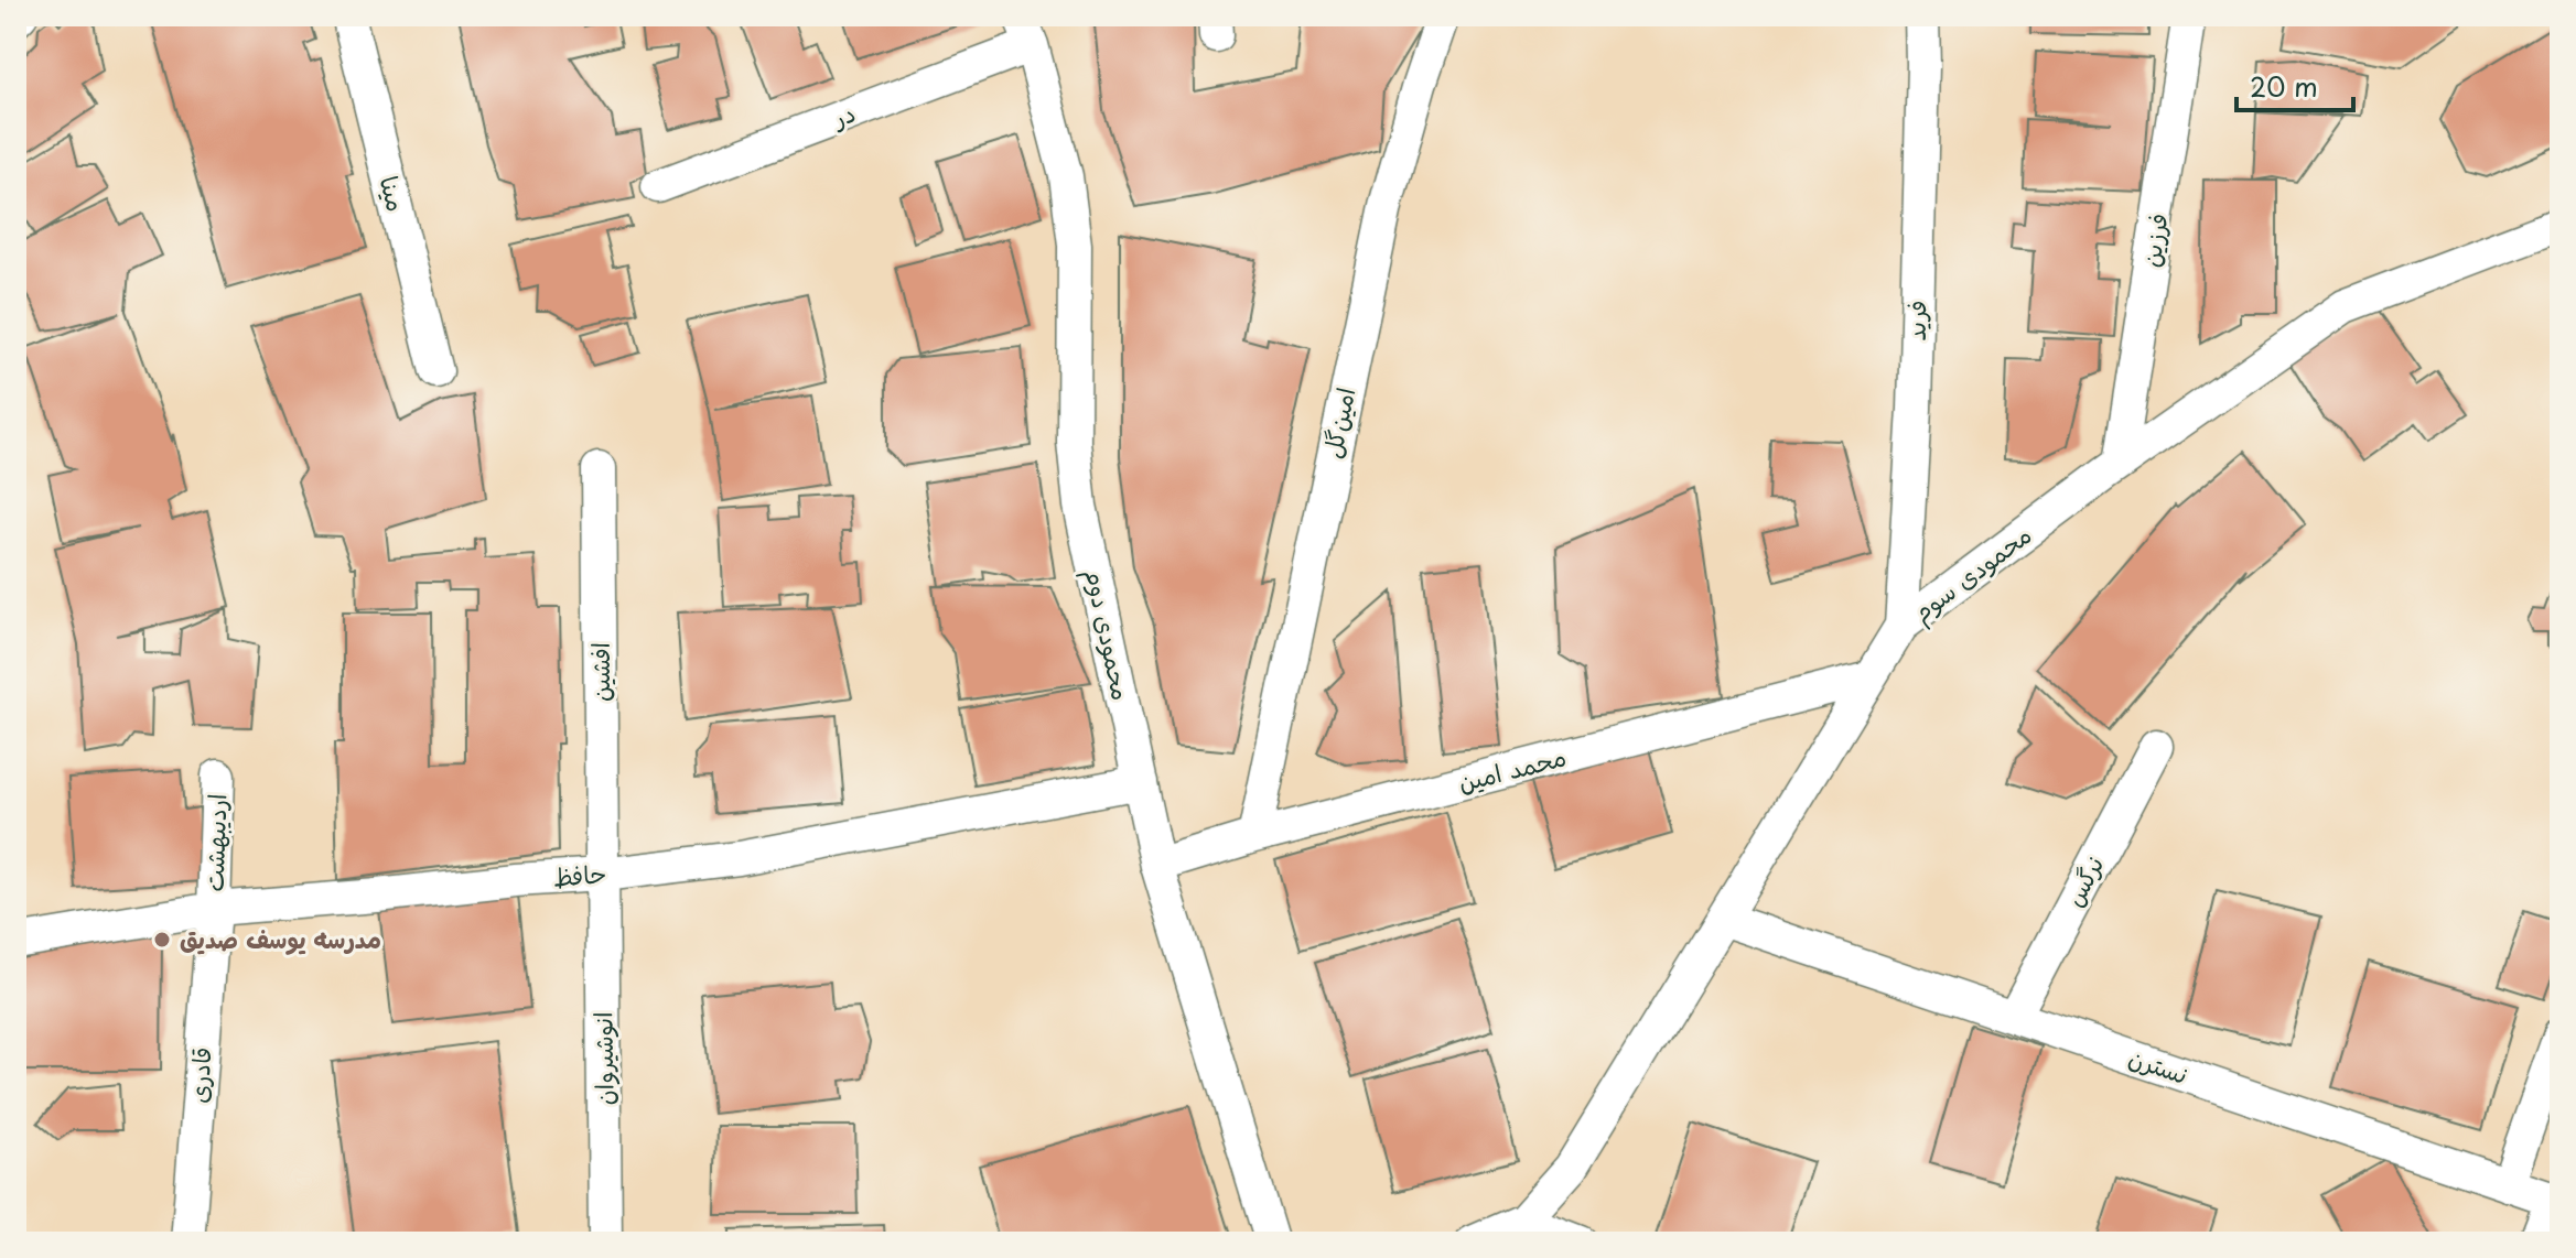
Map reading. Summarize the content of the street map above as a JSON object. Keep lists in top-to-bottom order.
{
  "streets": {
    "street": [
      "در",
      "مینا",
      "فرزین",
      "فرید",
      "امین‌گل",
      "محمودی سوم",
      "محمودی دوم",
      "افشین",
      "محمد امین",
      "اردیبهشت",
      "حافظ",
      "نرگس",
      "انوشیروان",
      "نسترن",
      "قادری"
    ]
  },
  "crossings": [
    ["در", "محمودی دوم"],
    ["فرزین", "محمودی سوم"],
    ["فرید", "محمودی سوم"],
    ["امین‌گل", "محمد امین"],
    ["محمودی سوم", "محمد امین"],
    ["محمودی سوم", "نسترن"],
    ["محمودی دوم", "محمد امین"],
    ["محمودی دوم", "حافظ"],
    ["افشین", "حافظ"],
    ["افشین", "انوشیروان"],
    ["اردیبهشت", "حافظ"],
    ["اردیبهشت", "قادری"],
    ["حافظ", "انوشیروان"],
    ["حافظ", "قادری"],
    ["نرگس", "نسترن"]
  ],
  "places": ["مدرسه یوسف صدیق"],
  "scale_bar": "20 m"
}
